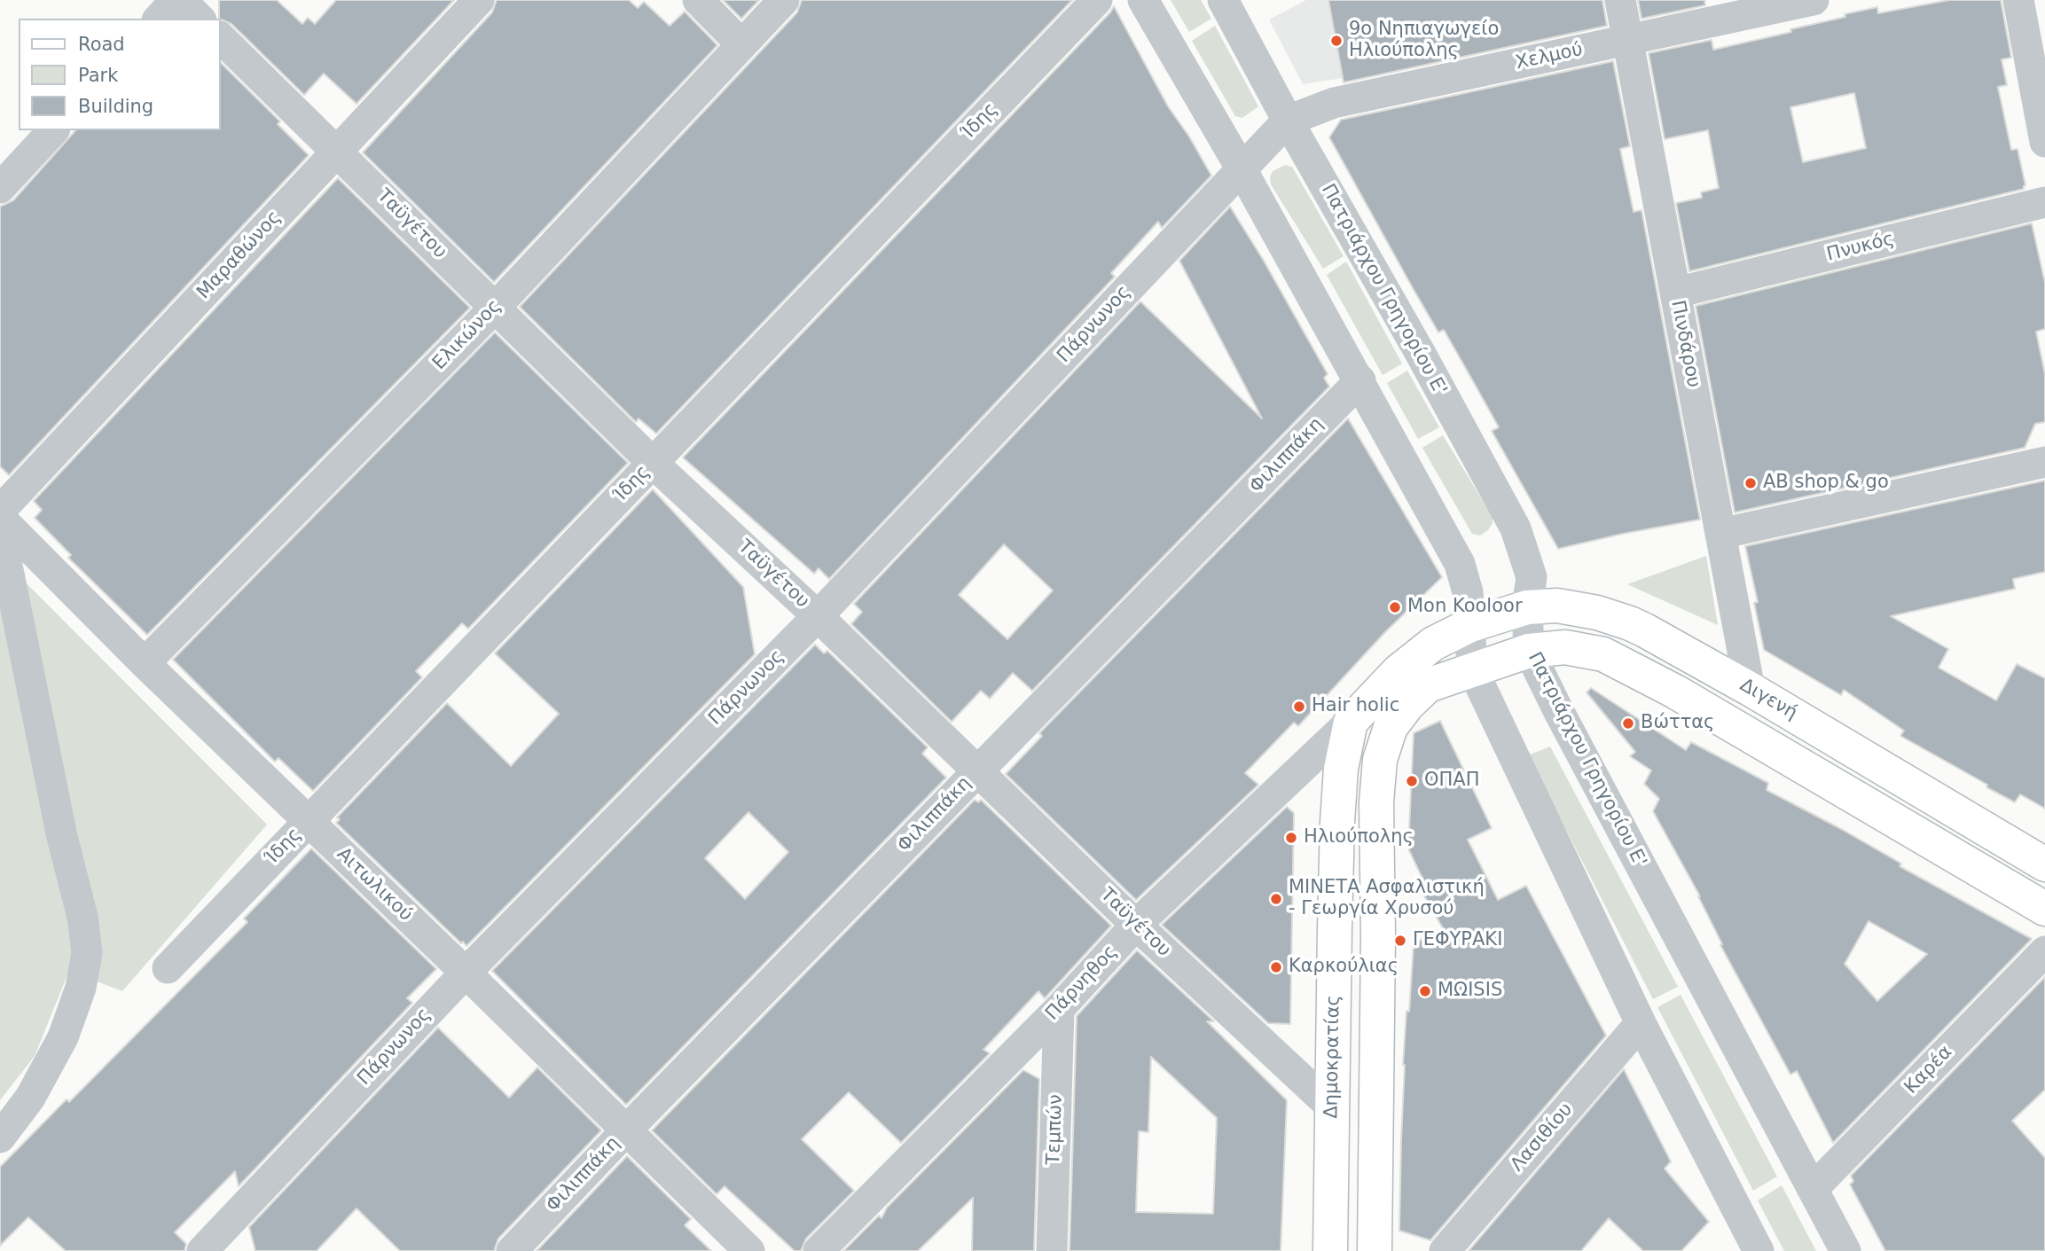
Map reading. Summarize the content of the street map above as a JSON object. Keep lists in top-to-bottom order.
{
  "streets": {
    "street": [
      "Χελμού",
      "Ίδης",
      "Ταϋγέτου",
      "Πνυκός",
      "Μαραθώνος",
      "Πατριάρχου Γρηγορίου Ε'",
      "Πάρνωνος",
      "Ελικώνος",
      "Πινδάρου",
      "Φιλιππάκη",
      "Διγενή",
      "Αιτωλικού",
      "Πάρνηθος",
      "Δημοκρατίας",
      "Καρέα",
      "Τεμπών",
      "Λασιθίου"
    ]
  },
  "crossings": [
    ["Χελμού", "Πατριάρχου Γρηγορίου Ε'"],
    ["Χελμού", "Πάρνωνος"],
    ["Χελμού", "Πινδάρου"],
    ["Ίδης", "Ταϋγέτου"],
    ["Ίδης", "Αιτωλικού"],
    ["Ταϋγέτου", "Μαραθώνος"],
    ["Ταϋγέτου", "Πάρνωνος"],
    ["Ταϋγέτου", "Ελικώνος"],
    ["Ταϋγέτου", "Φιλιππάκη"],
    ["Ταϋγέτου", "Πάρνηθος"],
    ["Ταϋγέτου", "Δημοκρατίας"],
    ["Πνυκός", "Πινδάρου"],
    ["Πατριάρχου Γρηγορίου Ε'", "Πάρνωνος"],
    ["Πατριάρχου Γρηγορίου Ε'", "Διγενή"],
    ["Πατριάρχου Γρηγορίου Ε'", "Καρέα"],
    ["Πάρνωνος", "Αιτωλικού"],
    ["Ελικώνος", "Αιτωλικού"],
    ["Πινδάρου", "Διγενή"],
    ["Φιλιππάκη", "Αιτωλικού"],
    ["Πάρνηθος", "Δημοκρατίας"],
    ["Πάρνηθος", "Τεμπών"]
  ],
  "places": [
    "9ο Νηπιαγωγείο Ηλιούπολης",
    "ΑΒ shop & go",
    "Mon Kooloor",
    "Hair holic",
    "Βώττας",
    "ΟΠΑΠ",
    "Ηλιούπολης",
    "ΜΙΝΕΤΑ Ασφαλιστική - Γεωργία Χρυσού",
    "ΓΕΦΥΡΑΚΙ",
    "Καρκούλιας",
    "ΜΩISIS"
  ],
  "legend": ["Road", "Park", "Building"]
}
